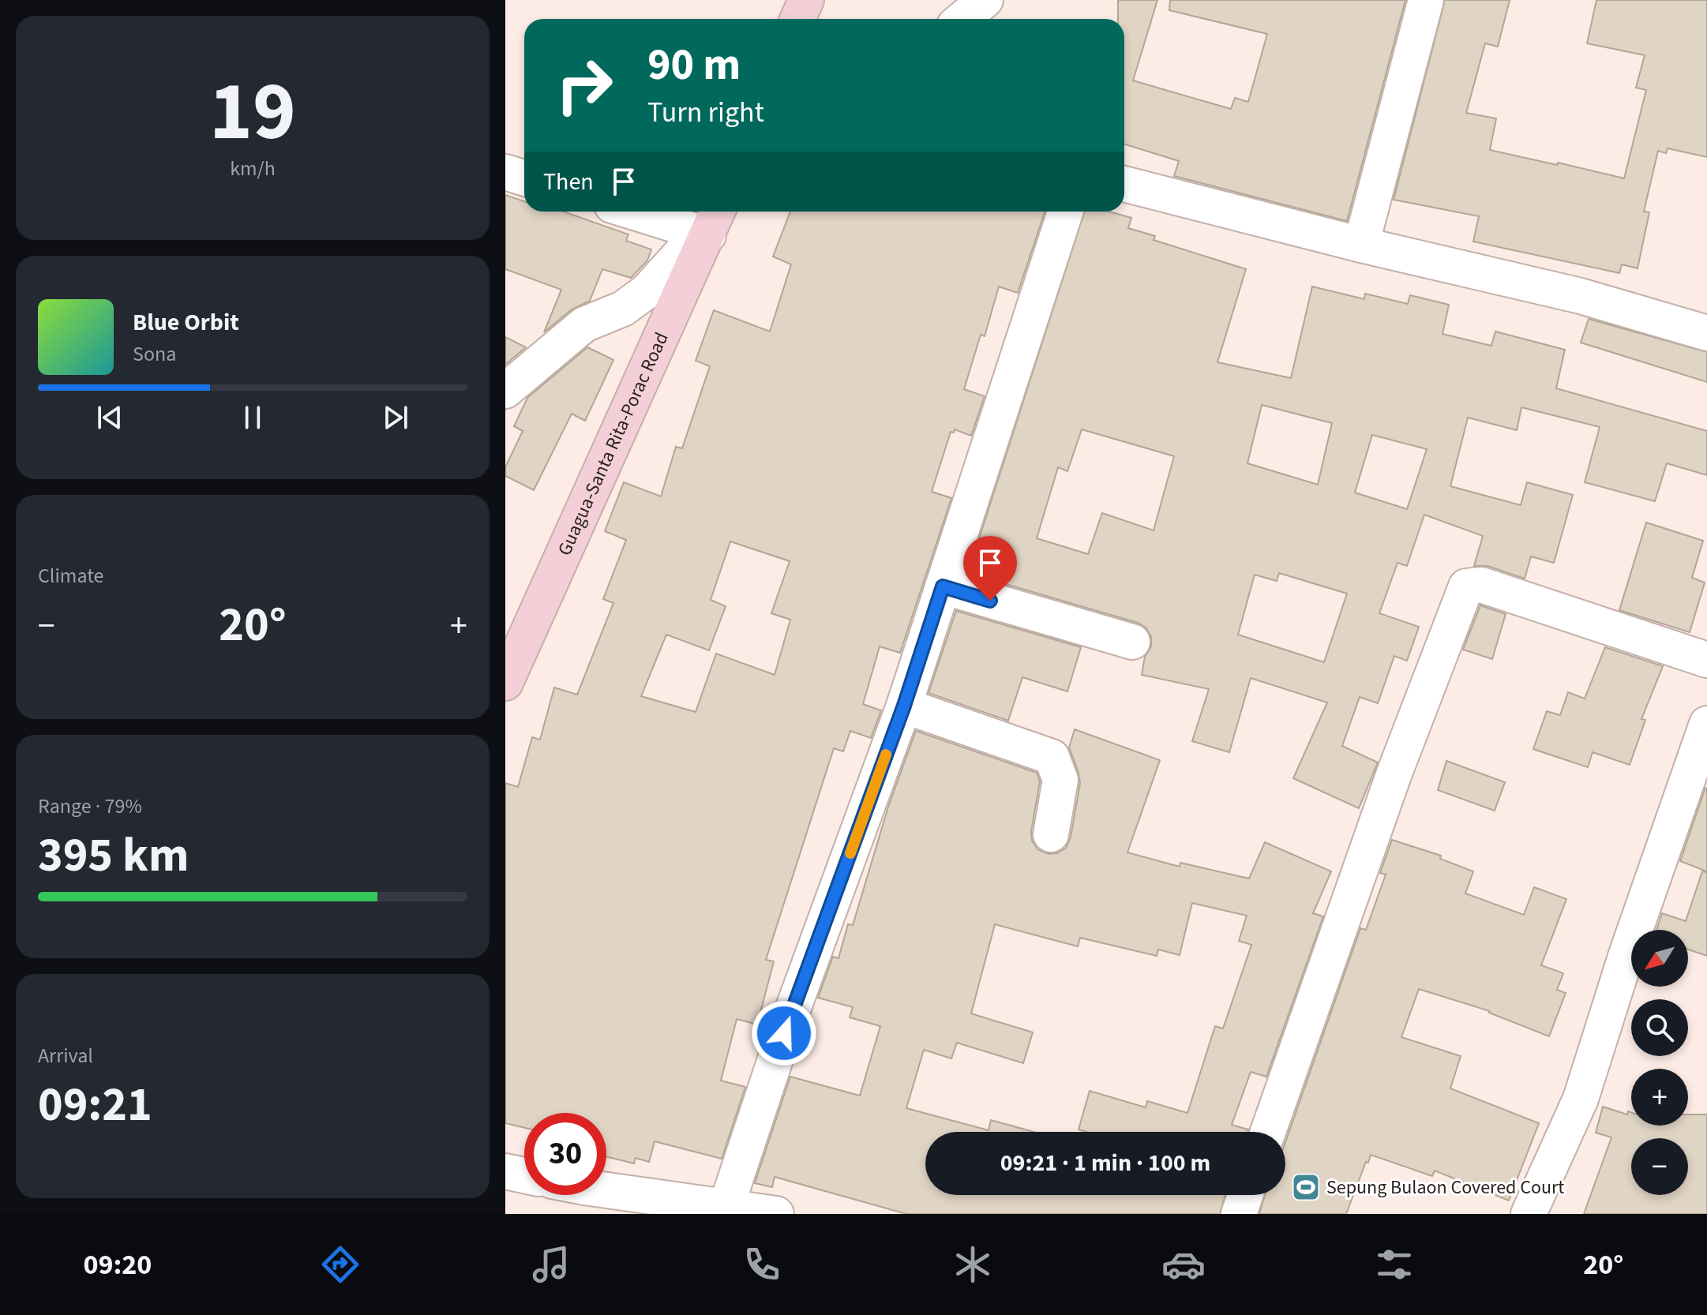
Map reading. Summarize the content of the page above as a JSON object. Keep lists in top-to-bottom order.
{
  "streets": {
    "main road": ["Guagua-Santa Rita-Porac Road"]
  },
  "places": {
    "sports": ["Sepung Bulaon Covered Court"]
  },
  "north": "bottom left",
  "page": {
    "tile": [
      ["19", "km/h"],
      "Climate",
      ["Range · 79%", "395 km"],
      ["Arrival", "09:21"]
    ],
    "turn": ["90 m", "Turn right"],
    "then": "Then",
    "song": ["Blue Orbit", "Sona"],
    "heat": ["−", "20°", "+"],
    "map_buttons": ["+", "−"],
    "limit": "30",
    "trip": "09:21 · 1 min · 100 m",
    "tabs": ["09:20", "20°"]
  }
}
